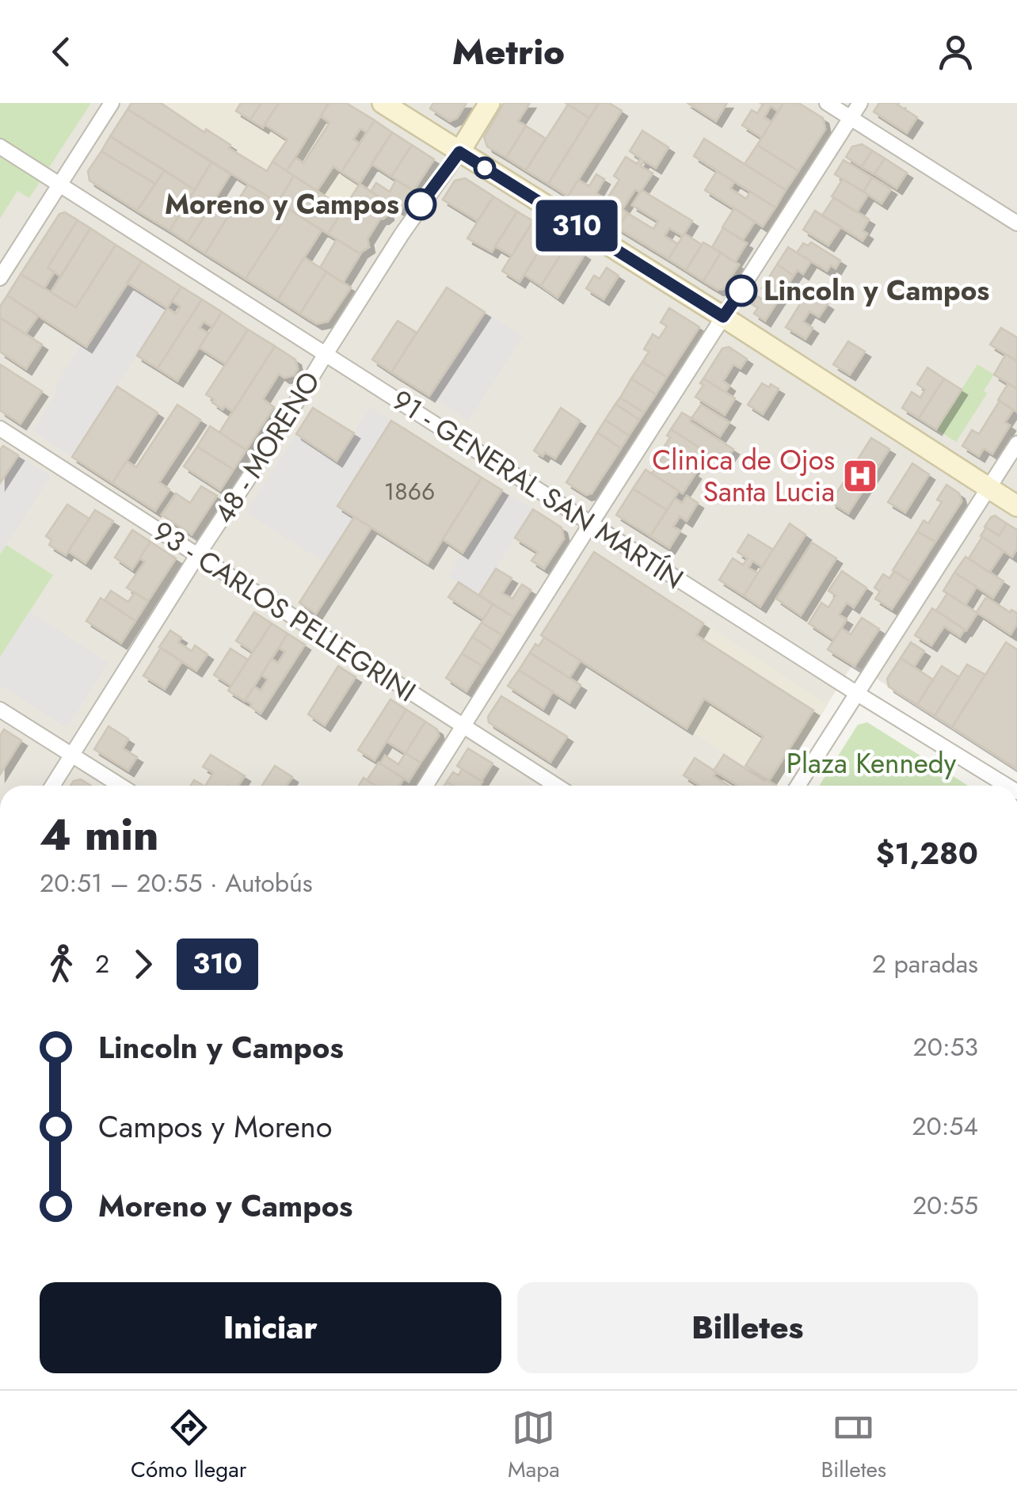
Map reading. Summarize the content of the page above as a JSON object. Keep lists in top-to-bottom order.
{
  "streets": {
    "street": ["48 - MORENO", "91 - GENERAL SAN MARTÍN", "93 - CARLOS PELLEGRINI"]
  },
  "crossings": [
    ["48 - MORENO", "91 - GENERAL SAN MARTÍN"],
    ["48 - MORENO", "93 - CARLOS PELLEGRINI"]
  ],
  "parks": ["Plaza Kennedy"],
  "places": {
    "other": ["Moreno y Campos", "Lincoln y Campos"],
    "hospital": ["Clinica de Ojos Santa Lucia"]
  },
  "lines": ["bus line 310"],
  "house_numbers": ["1866"],
  "page": {
    "header": "Metrio",
    "on_map": "310",
    "heading": ["4 min", "20:51 – 20:55 · Autobús", "$1,280"],
    "legs": ["2", "310", "2 paradas"],
    "list": [
      {
        "name": "Lincoln y Campos",
        "value": "20:53"
      },
      {
        "name": "Campos y Moreno",
        "value": "20:54"
      },
      {
        "name": "Moreno y Campos",
        "value": "20:55"
      }
    ],
    "buttons": ["Iniciar", "Billetes"],
    "tabs": ["Cómo llegar", "Mapa", "Billetes"]
  }
}
